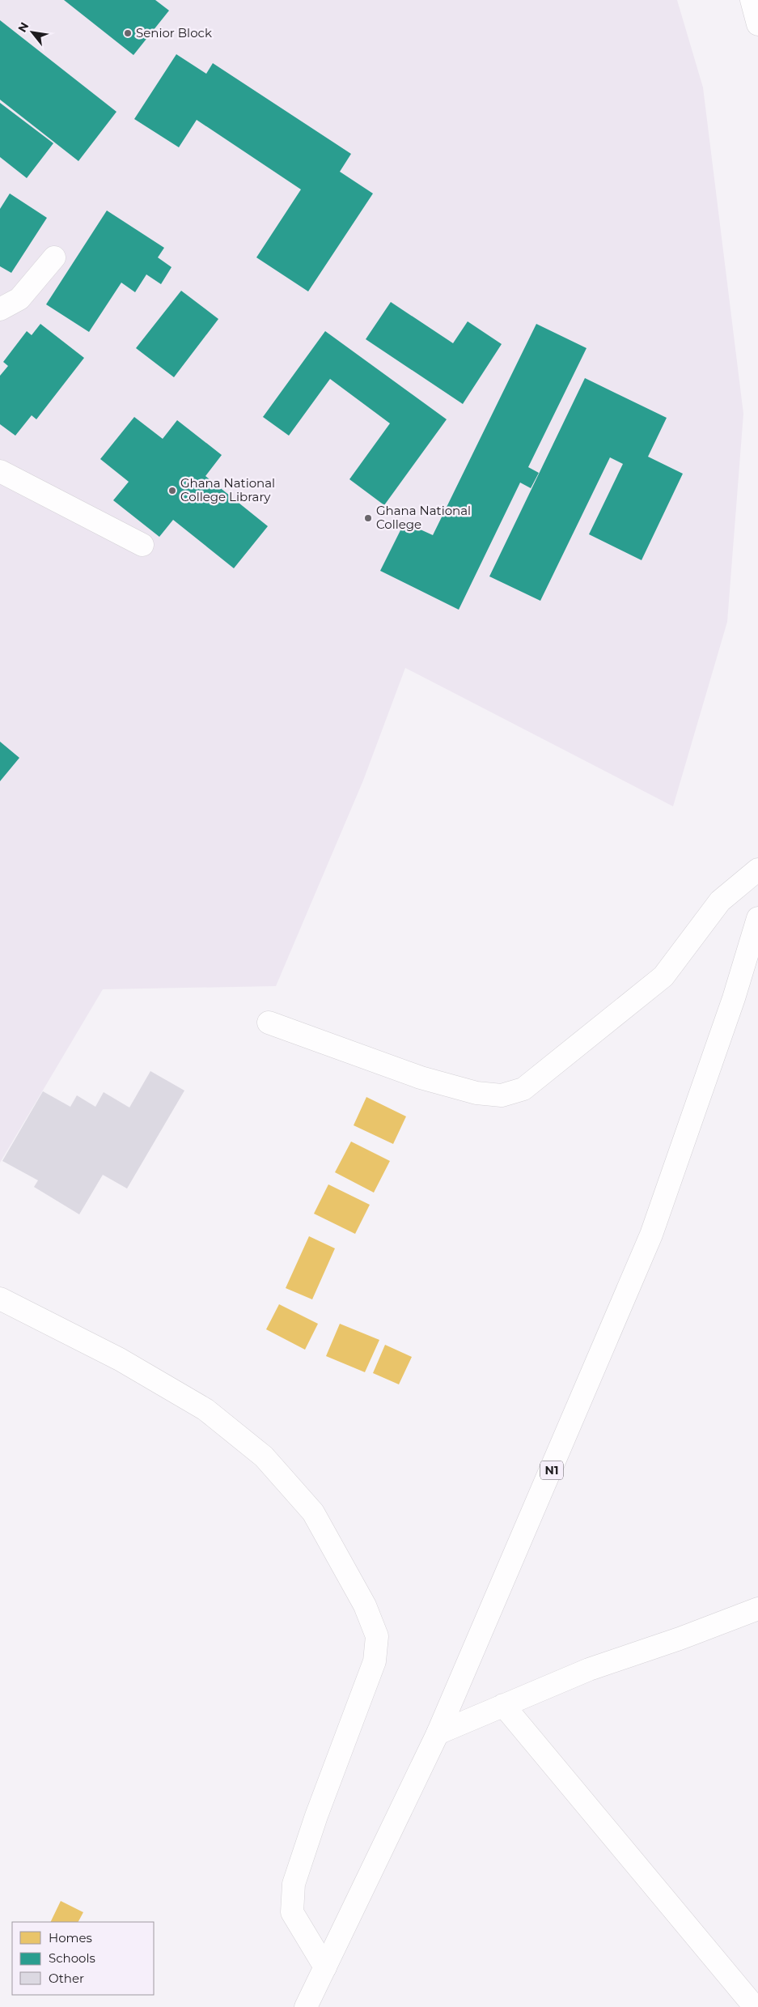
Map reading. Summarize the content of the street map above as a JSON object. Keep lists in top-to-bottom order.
{
  "streets": {
    "main road": ["N1"]
  },
  "places": ["Senior Block", "Ghana National College Library", "Ghana National College"],
  "legend": ["Homes", "Schools", "Other"],
  "north": "top left"
}
